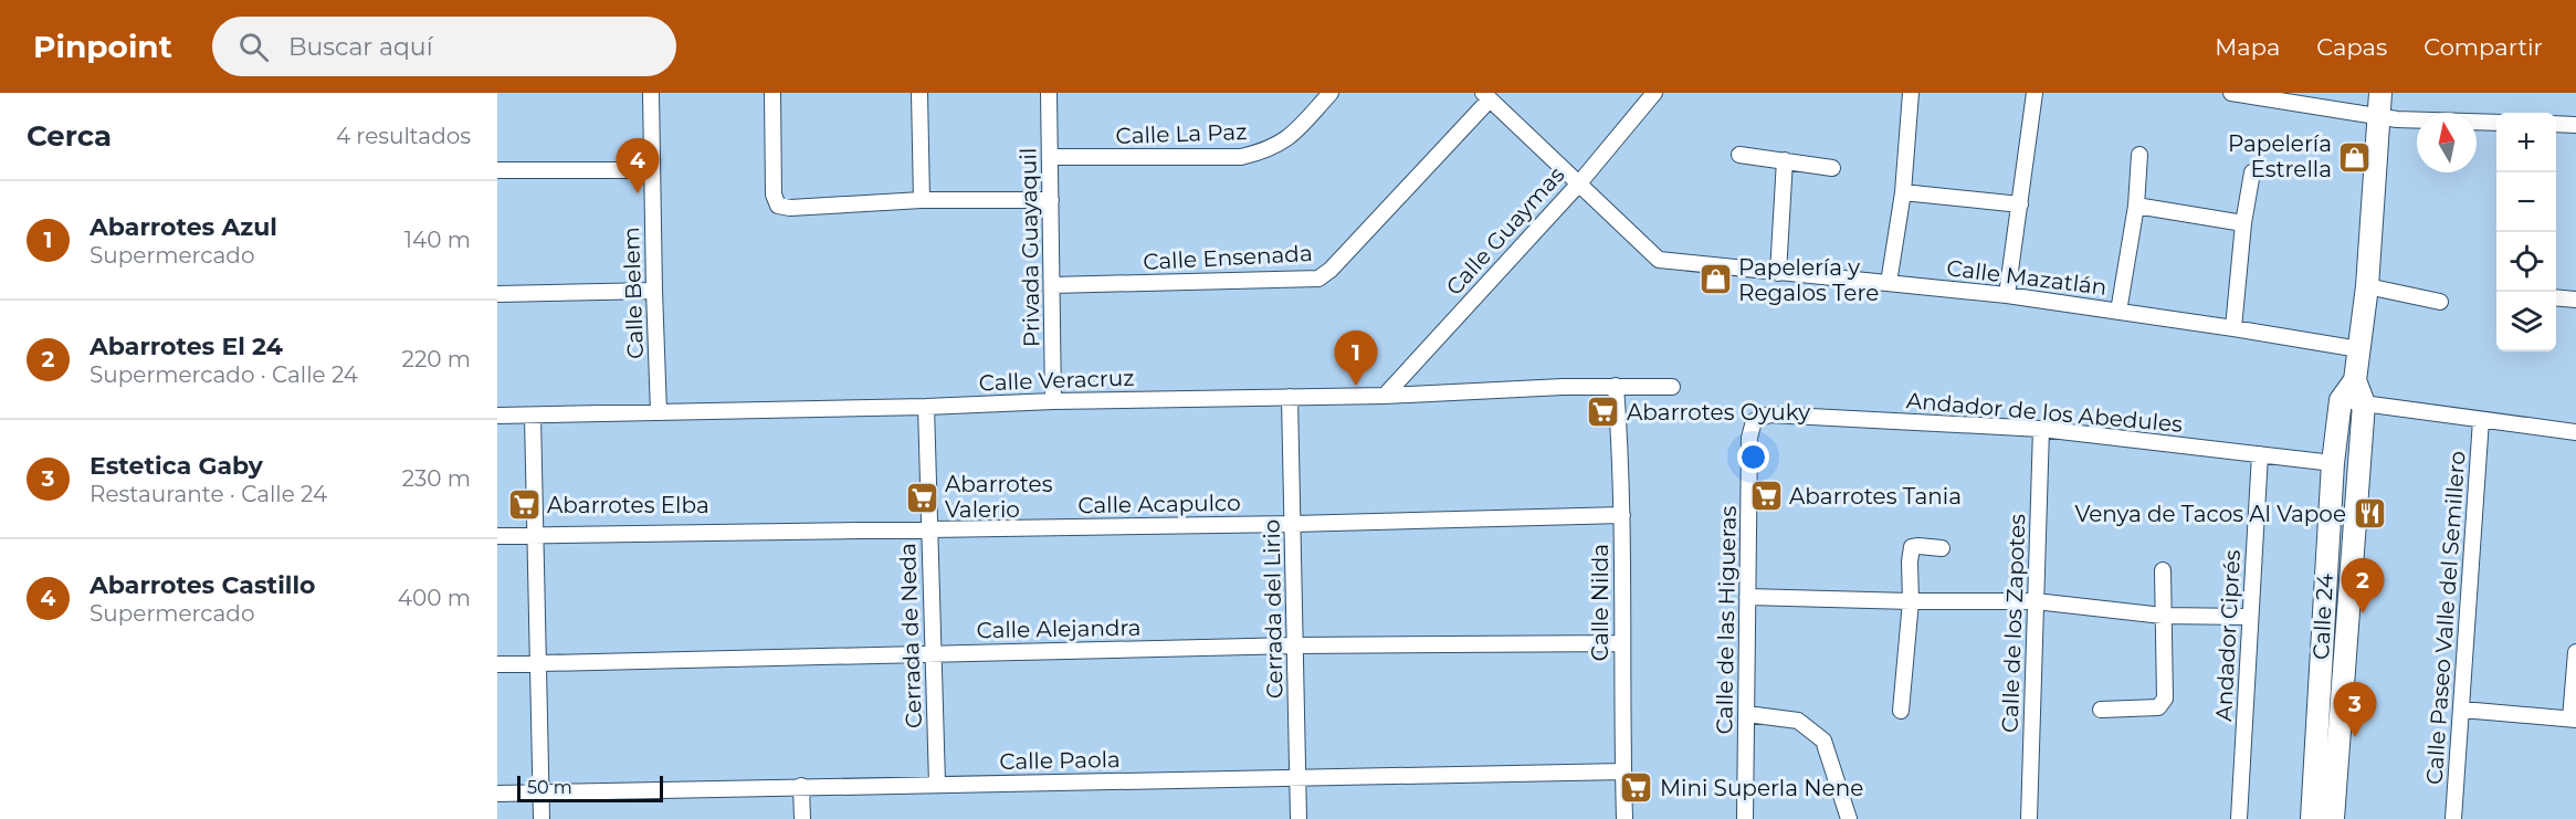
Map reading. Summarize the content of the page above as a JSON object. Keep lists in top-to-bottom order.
{
  "streets": {
    "street": [
      "Calle La Paz",
      "Calle Guaymas",
      "Privada Guayaquil",
      "Calle Ensenada",
      "Calle Mazatlán",
      "Calle Belem",
      "Calle Veracruz",
      "Andador de los Abedules",
      "Calle Acapulco",
      "Calle Nilda",
      "Cerrada del Lirio",
      "Calle 24",
      "Calle Paseo Valle del Semillero",
      "Calle de las Higueras",
      "Calle de los Zapotes",
      "Calle Alejandra",
      "Cerrada de Neda",
      "Andador Ciprés",
      "Calle Paola"
    ]
  },
  "crossings": [
    ["Calle La Paz", "Privada Guayaquil"],
    ["Calle Guaymas", "Calle Mazatlán"],
    ["Calle Guaymas", "Calle Veracruz"],
    ["Privada Guayaquil", "Calle Ensenada"],
    ["Privada Guayaquil", "Calle Veracruz"],
    ["Calle Ensenada", "Calle Mazatlán"],
    ["Calle Mazatlán", "Calle 24"],
    ["Calle Belem", "Calle Veracruz"],
    ["Calle Veracruz", "Calle Nilda"],
    ["Calle Veracruz", "Cerrada del Lirio"],
    ["Calle Veracruz", "Cerrada de Neda"],
    ["Andador de los Abedules", "Calle 24"],
    ["Andador de los Abedules", "Calle de las Higueras"],
    ["Andador de los Abedules", "Calle de los Zapotes"],
    ["Andador de los Abedules", "Andador Ciprés"],
    ["Calle Acapulco", "Calle Nilda"],
    ["Calle Acapulco", "Cerrada del Lirio"],
    ["Calle Acapulco", "Cerrada de Neda"],
    ["Calle Nilda", "Calle Alejandra"],
    ["Calle Nilda", "Calle Paola"],
    ["Cerrada del Lirio", "Calle Alejandra"],
    ["Cerrada del Lirio", "Calle Paola"],
    ["Calle Alejandra", "Cerrada de Neda"],
    ["Cerrada de Neda", "Calle Paola"]
  ],
  "places": {
    "shop": ["Papelería Estrella", "Papelería y Regalos Tere"],
    "supermarket": [
      "Abarrotes Oyuky",
      "Abarrotes Tania",
      "Abarrotes Valerio",
      "Abarrotes Elba",
      "Mini Superla Nene"
    ],
    "restaurant": ["Venya de Tacos Al Vapoe"]
  },
  "scale_bar": "50 m",
  "north": "top",
  "page": {
    "header": "Pinpoint",
    "search": "Buscar aquí",
    "nav": ["Mapa", "Capas", "Compartir"],
    "heading": ["Cerca", "4 resultados"],
    "map_buttons": ["+", "−"],
    "pins": [
      "4",
      "1",
      "2",
      "3"
    ],
    "list": [
      {
        "mark": "1",
        "name": "Abarrotes Azul",
        "note": "Supermercado",
        "value": "140 m"
      },
      {
        "mark": "2",
        "name": "Abarrotes El 24",
        "note": "Supermercado · Calle 24",
        "value": "220 m"
      },
      {
        "mark": "3",
        "name": "Estetica Gaby",
        "note": "Restaurante · Calle 24",
        "value": "230 m"
      },
      {
        "mark": "4",
        "name": "Abarrotes Castillo",
        "note": "Supermercado",
        "value": "400 m"
      }
    ],
    "scale": "50 m"
  }
}
